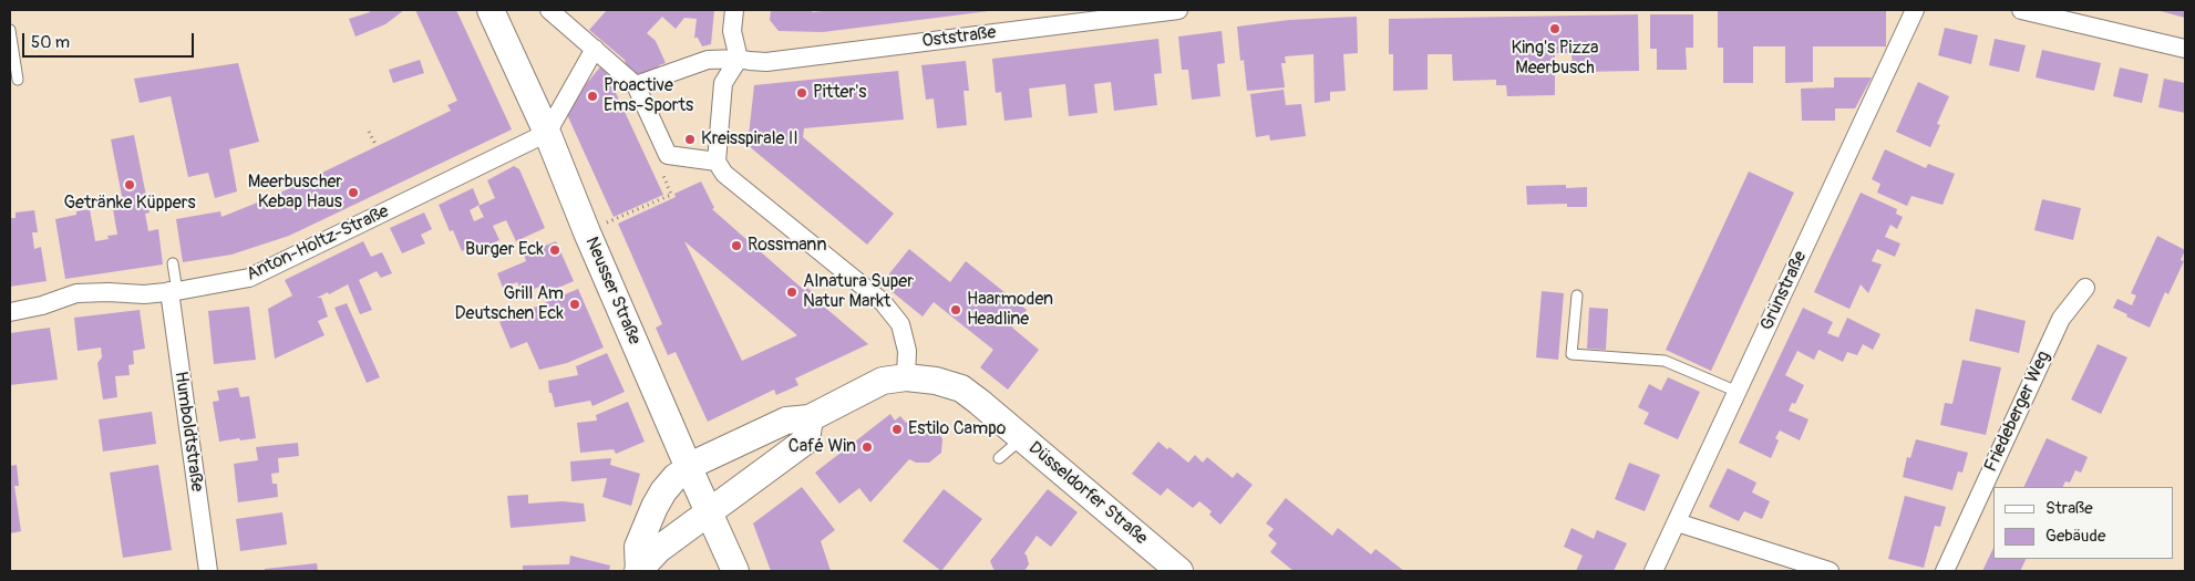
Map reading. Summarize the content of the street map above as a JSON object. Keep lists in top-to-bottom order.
{
  "streets": {
    "main road": ["Neusser Straße", "Düsseldorfer Straße"],
    "street": [
      "Oststraße",
      "Anton-Holtz-Straße",
      "Grünstraße",
      "Friedeberger Weg",
      "Humboldtstraße"
    ]
  },
  "crossings": [
    ["Anton-Holtz-Straße", "Neusser Straße"],
    ["Anton-Holtz-Straße", "Humboldtstraße"],
    ["Neusser Straße", "Düsseldorfer Straße"]
  ],
  "places": [
    "King's Pizza Meerbusch",
    "Pitter's",
    "Proactive Ems-Sports",
    "Kreisspirale II",
    "Getränke Küppers",
    "Meerbuscher Kebap Haus",
    "Rossmann",
    "Burger Eck",
    "Alnatura Super Natur Markt",
    "Grill Am Deutschen Eck",
    "Haarmoden Headline",
    "Estilo Campo",
    "Café Win"
  ],
  "legend": ["Straße", "Gebäude"],
  "scale_bar": "50 m"
}
